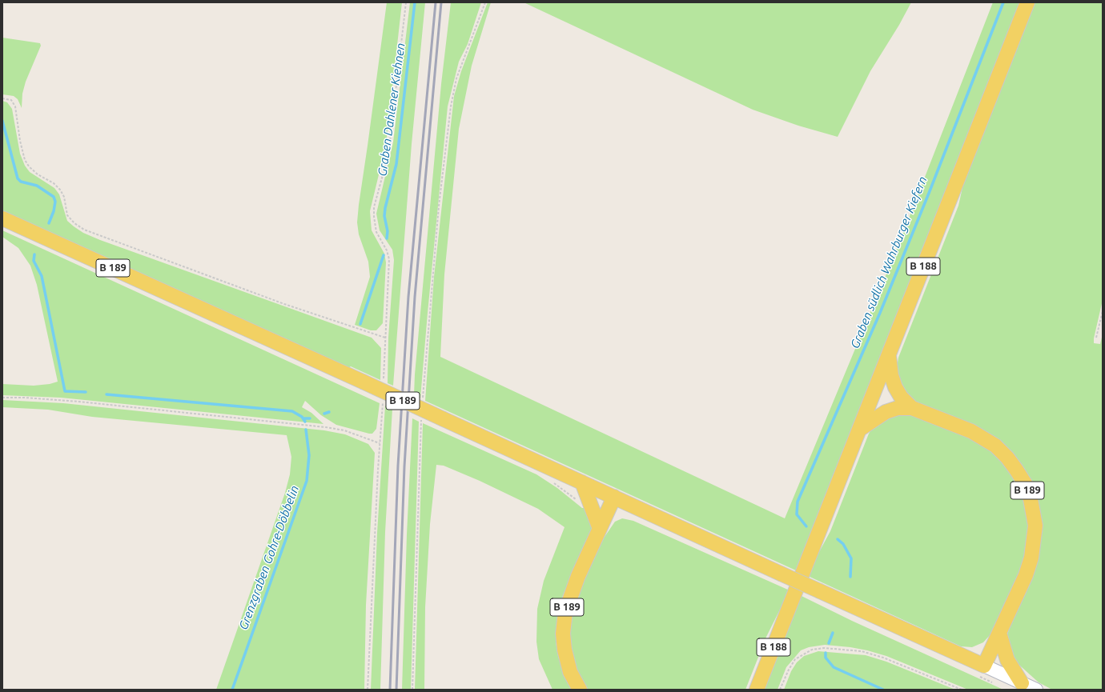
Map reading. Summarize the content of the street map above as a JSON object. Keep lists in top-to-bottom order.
{
  "streets": {
    "main road": ["B 188", "B 189"]
  },
  "crossings": [
    ["B 188", "B 189"]
  ],
  "water": ["Graben Dahlener Kiehnen", "Graben südlich Wahrburger Kiefern", "Grenzgraben Gohre-Döbbelin"]
}
